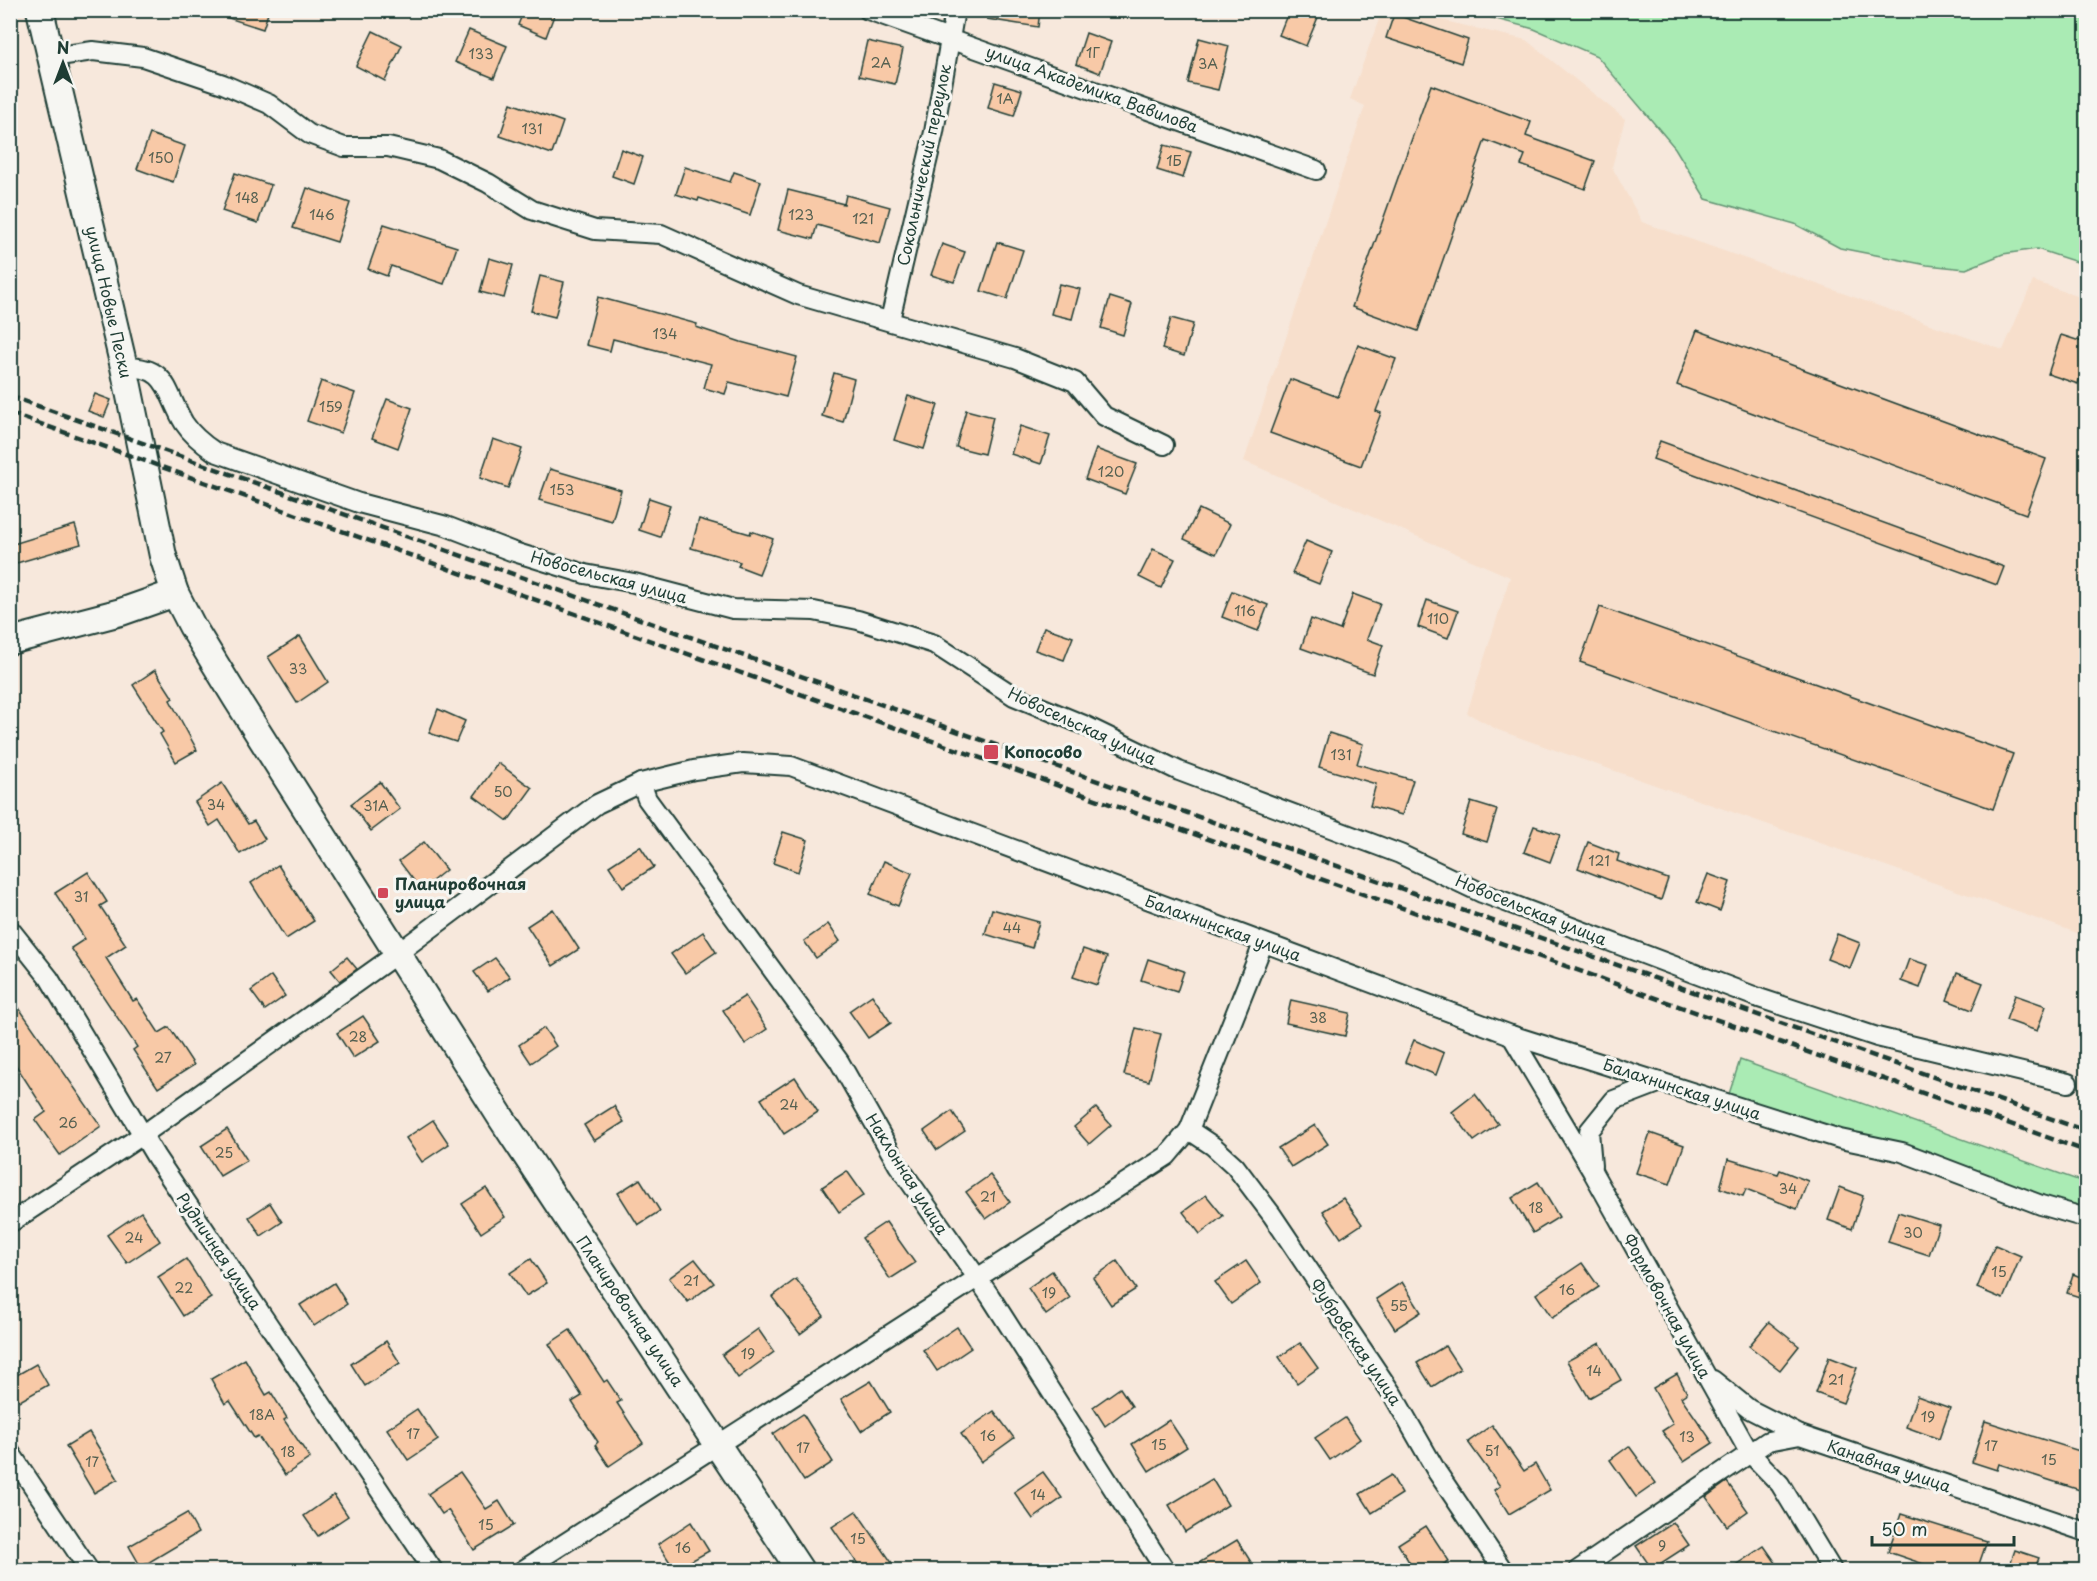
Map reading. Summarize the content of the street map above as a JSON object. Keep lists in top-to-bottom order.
{
  "streets": {
    "main road": ["улица Новые Пески", "Планировочная улица"],
    "street": [
      "улица Академика Вавилова",
      "Сокольнический переулок",
      "Новосельская улица",
      "Балахнинская улица",
      "Наклонная улица",
      "Рудничная улица",
      "Формовочная улица",
      "Фубровская улица",
      "Канавная улица"
    ]
  },
  "crossings": [
    ["улица Академика Вавилова", "Сокольнический переулок"],
    ["улица Новые Пески", "Новосельская улица"],
    ["улица Новые Пески", "Планировочная улица"],
    ["Балахнинская улица", "Наклонная улица"],
    ["Балахнинская улица", "Рудничная улица"],
    ["Балахнинская улица", "Формовочная улица"],
    ["Балахнинская улица", "Планировочная улица"],
    ["Формовочная улица", "Канавная улица"]
  ],
  "places": {
    "transit": ["Копосово", "Планировочная улица"]
  },
  "house_numbers": [
    "1Г",
    "133",
    "2А",
    "3А",
    "1А",
    "131",
    "150",
    "1Б",
    "148",
    "146",
    "123",
    "121",
    "134",
    "159",
    "120",
    "153",
    "116",
    "110",
    "33",
    "131",
    "50",
    "34",
    "31А",
    "121",
    "31",
    "44",
    "38",
    "28",
    "27",
    "24",
    "26",
    "25",
    "34",
    "21",
    "18",
    "30",
    "24",
    "15",
    "21",
    "22",
    "16",
    "19",
    "55",
    "19",
    "14",
    "21",
    "18А",
    "19",
    "17",
    "16",
    "13",
    "15",
    "17",
    "17",
    "51",
    "18",
    "15",
    "17",
    "14",
    "15",
    "15",
    "9",
    "16"
  ],
  "scale_bar": "50 m",
  "north": "top"
}
